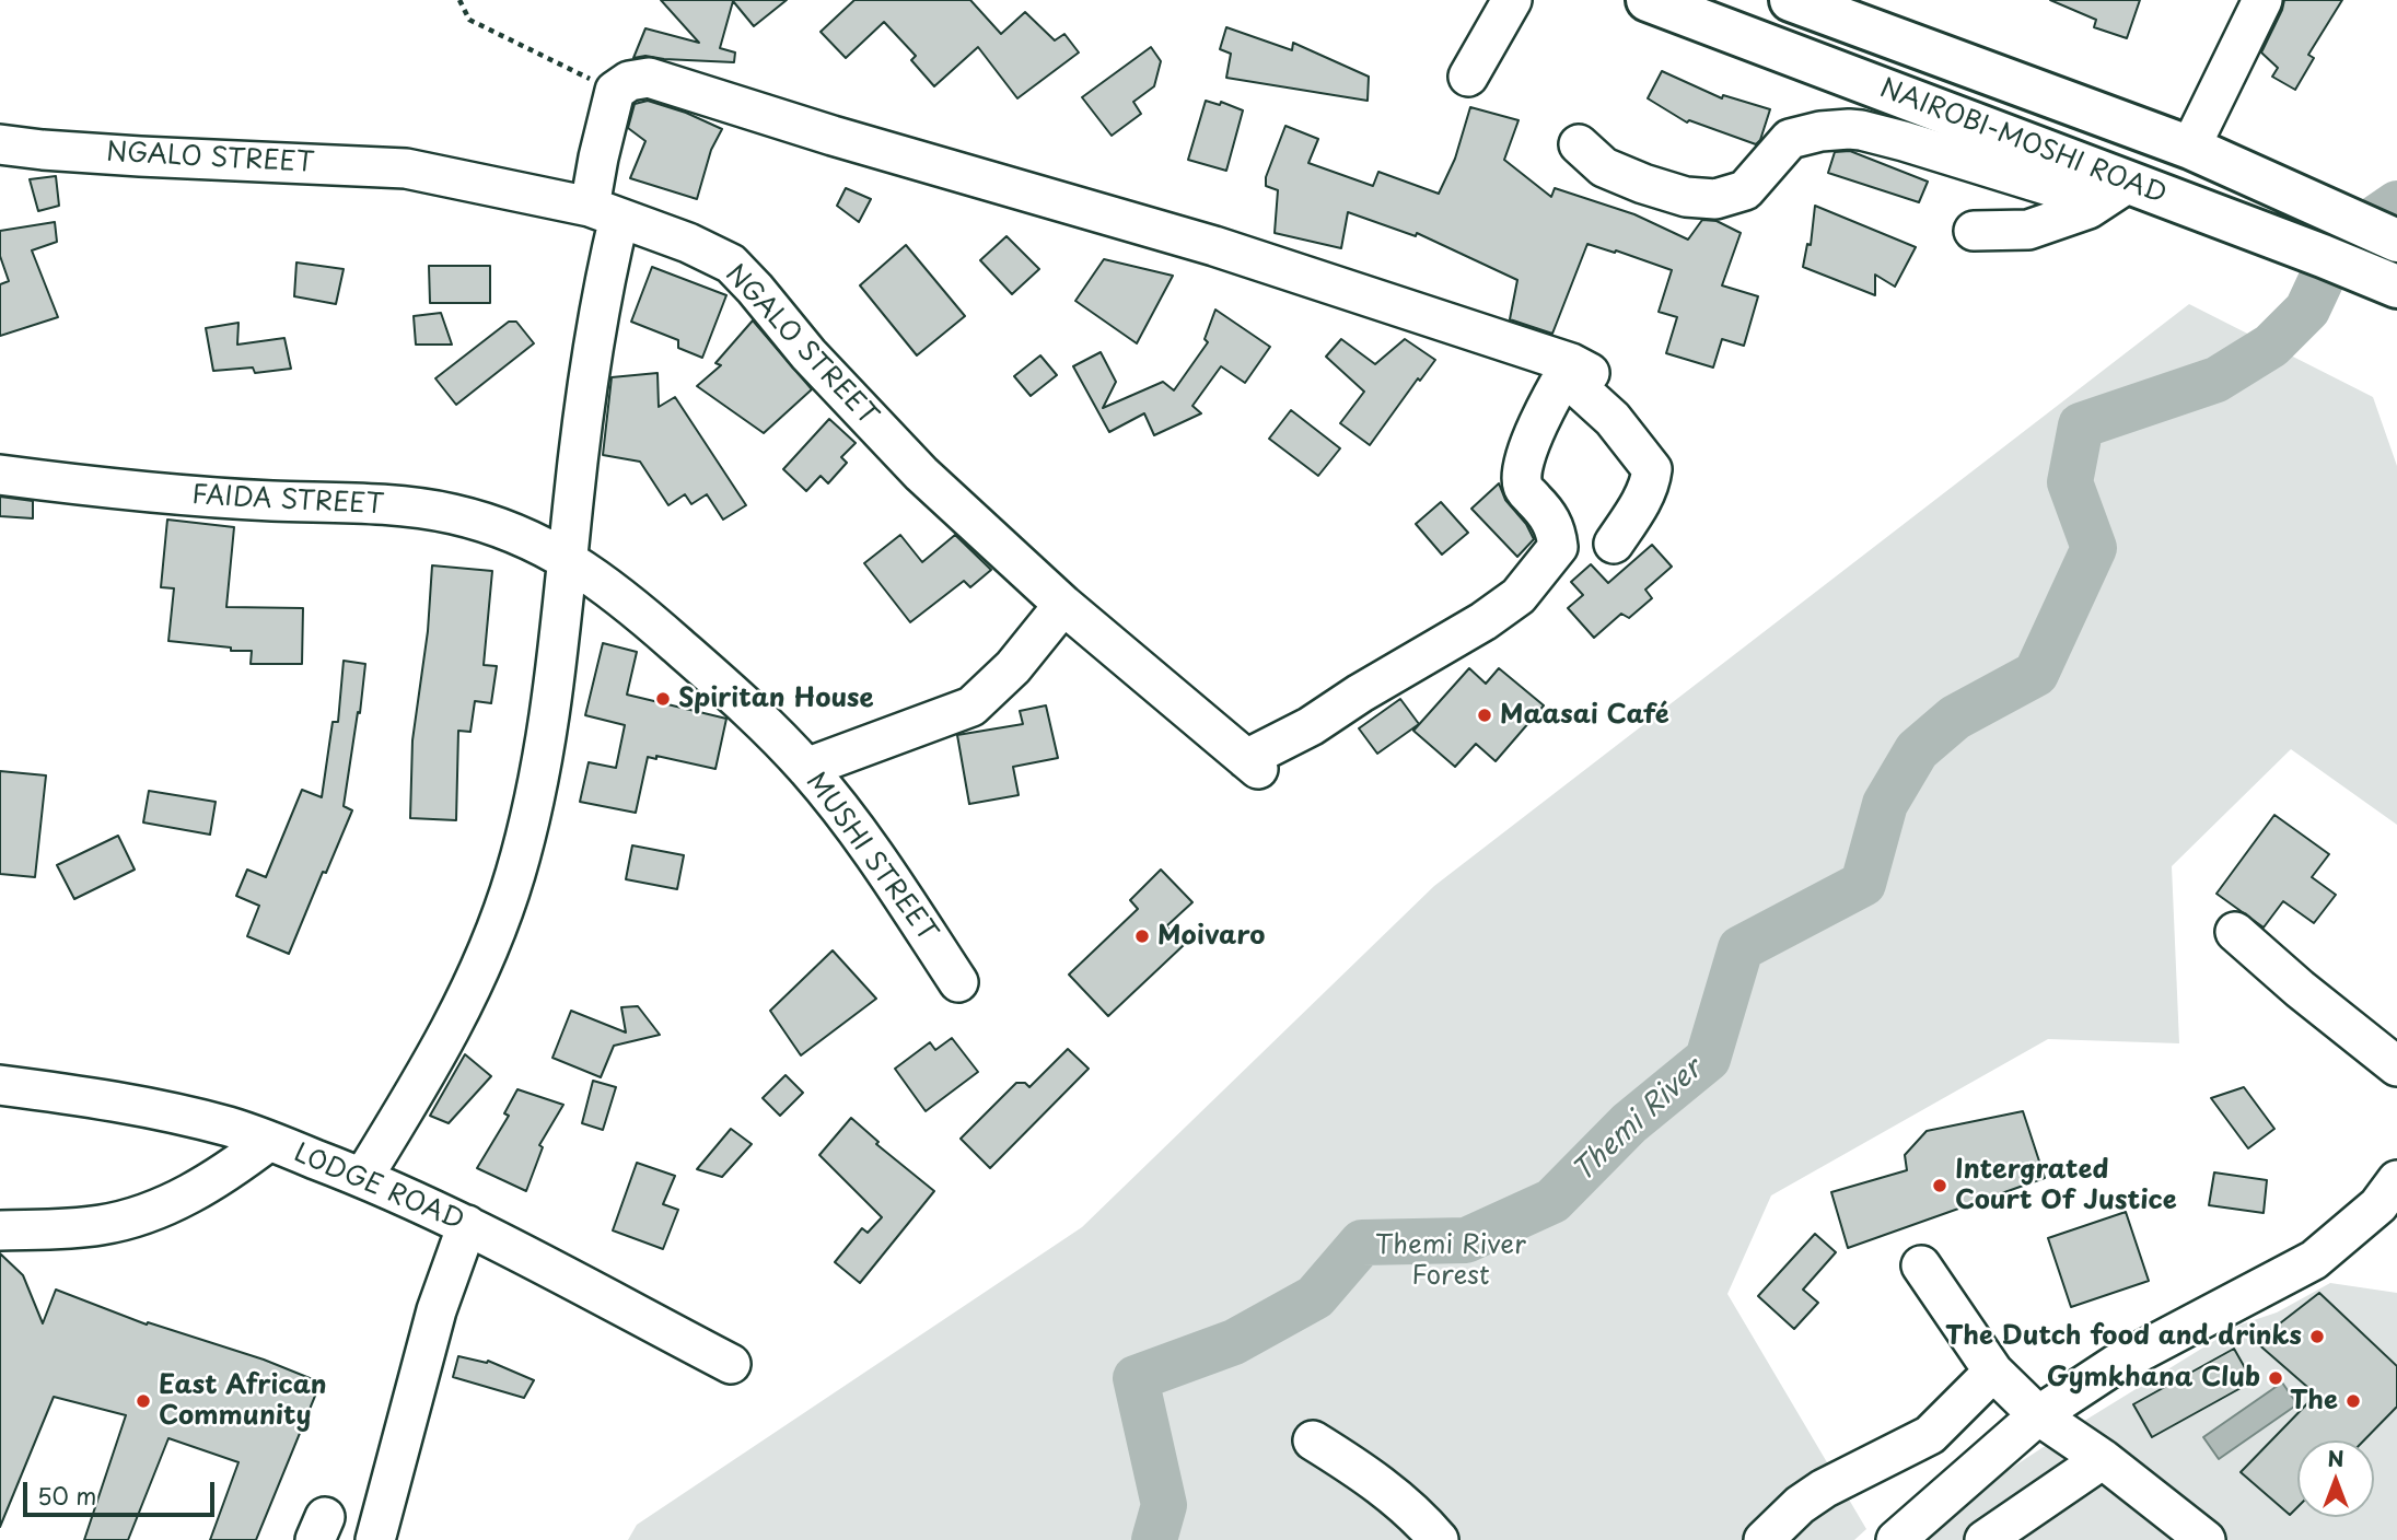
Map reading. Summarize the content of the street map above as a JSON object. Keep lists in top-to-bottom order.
{
  "streets": {
    "highway": ["NAIROBI-MOSHI ROAD"],
    "street": [
      "NGALO STREET",
      "FAIDA STREET",
      "MUSHI STREET",
      "LODGE ROAD"
    ]
  },
  "crossings": [
    ["FAIDA STREET", "MUSHI STREET"]
  ],
  "water": ["Themi River"],
  "parks": ["Themi River Forest"],
  "places": [
    "Spiritan House",
    "Maasai Café",
    "Moivaro",
    "Intergrated Court Of Justice",
    "The Dutch food and drinks",
    "Gymkhana Club",
    "East African Community",
    "The"
  ],
  "scale_bar": "50 m",
  "north": "top"
}
